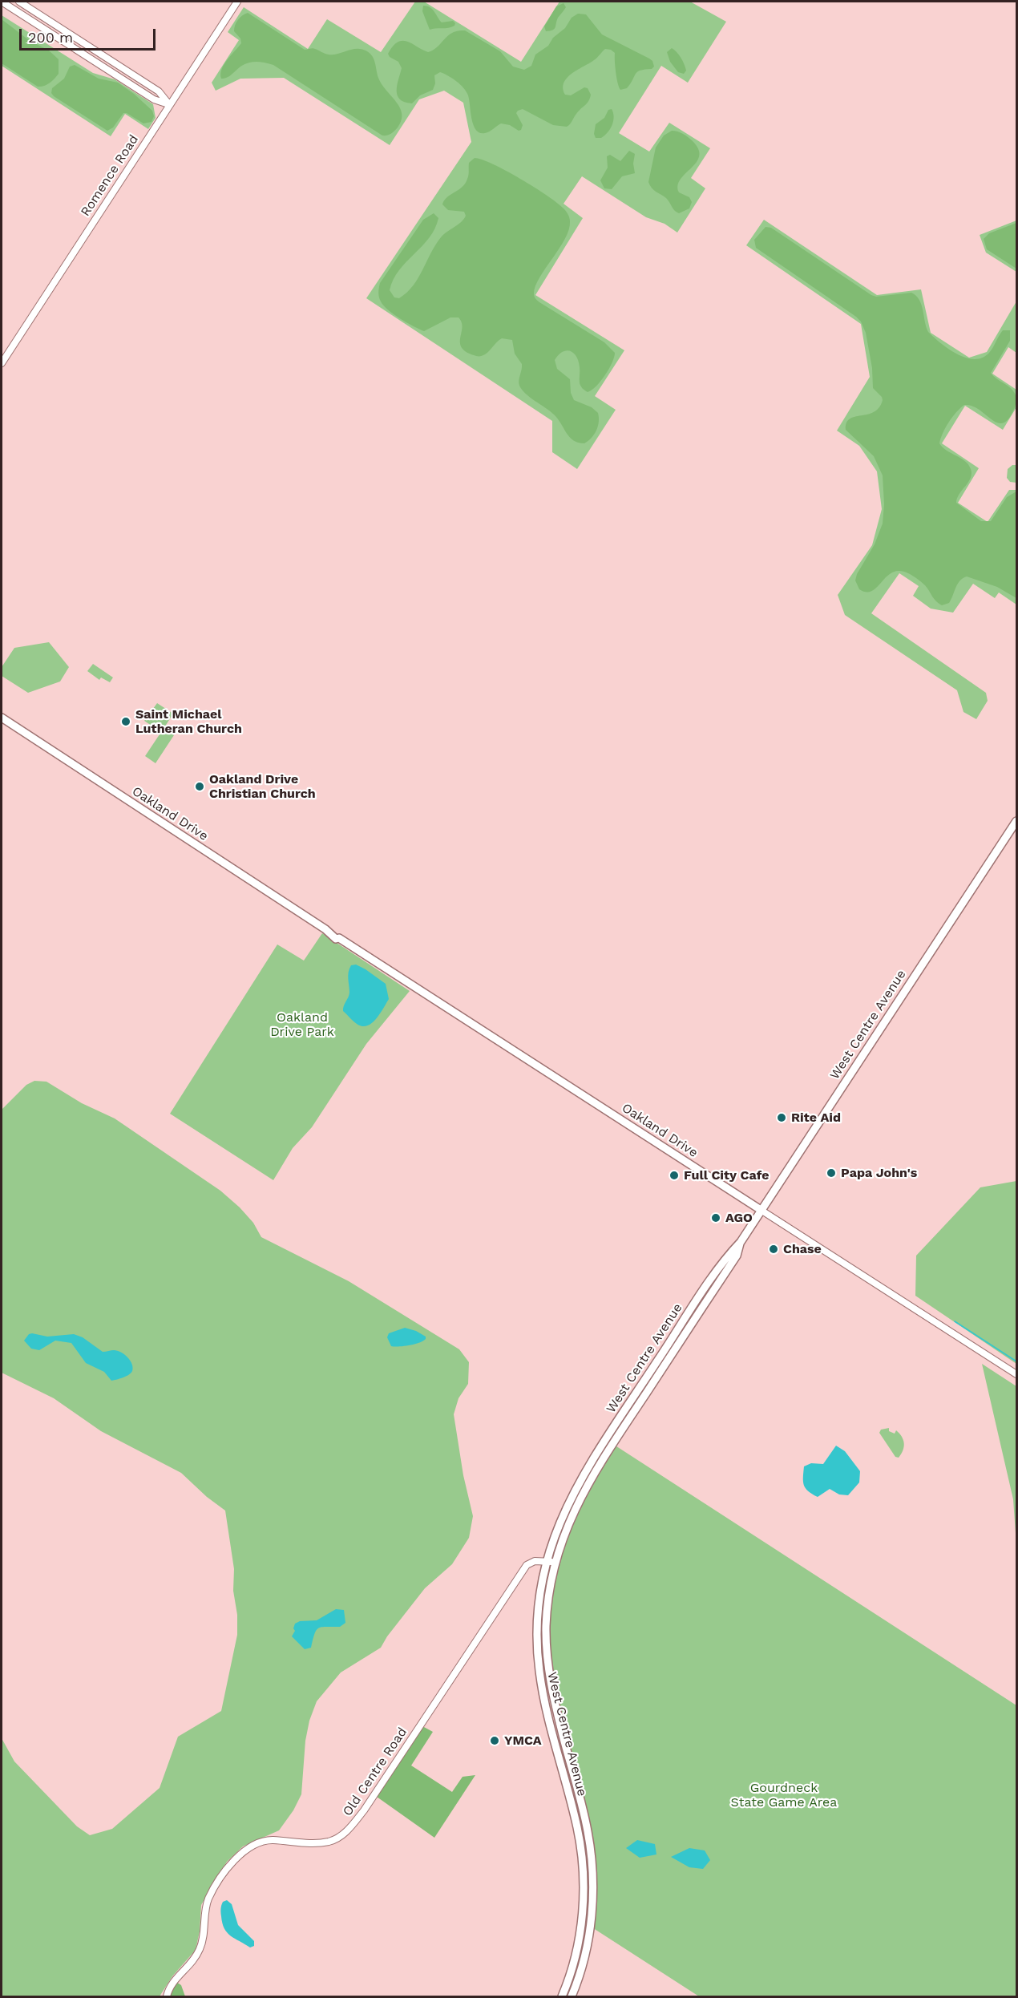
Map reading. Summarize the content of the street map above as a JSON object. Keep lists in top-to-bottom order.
{
  "streets": {
    "main road": ["Oakland Drive", "West Centre Avenue"],
    "street": ["Romence Road", "Old Centre Road"]
  },
  "crossings": [
    ["Oakland Drive", "West Centre Avenue"],
    ["West Centre Avenue", "Old Centre Road"]
  ],
  "parks": ["Oakland Drive Park", "Gourdneck State Game Area"],
  "places": [
    "Saint Michael Lutheran Church",
    "Oakland Drive Christian Church",
    "Rite Aid",
    "Papa John's",
    "Full City Cafe",
    "AGO",
    "Chase",
    "YMCA"
  ],
  "scale_bar": "200 m"
}
